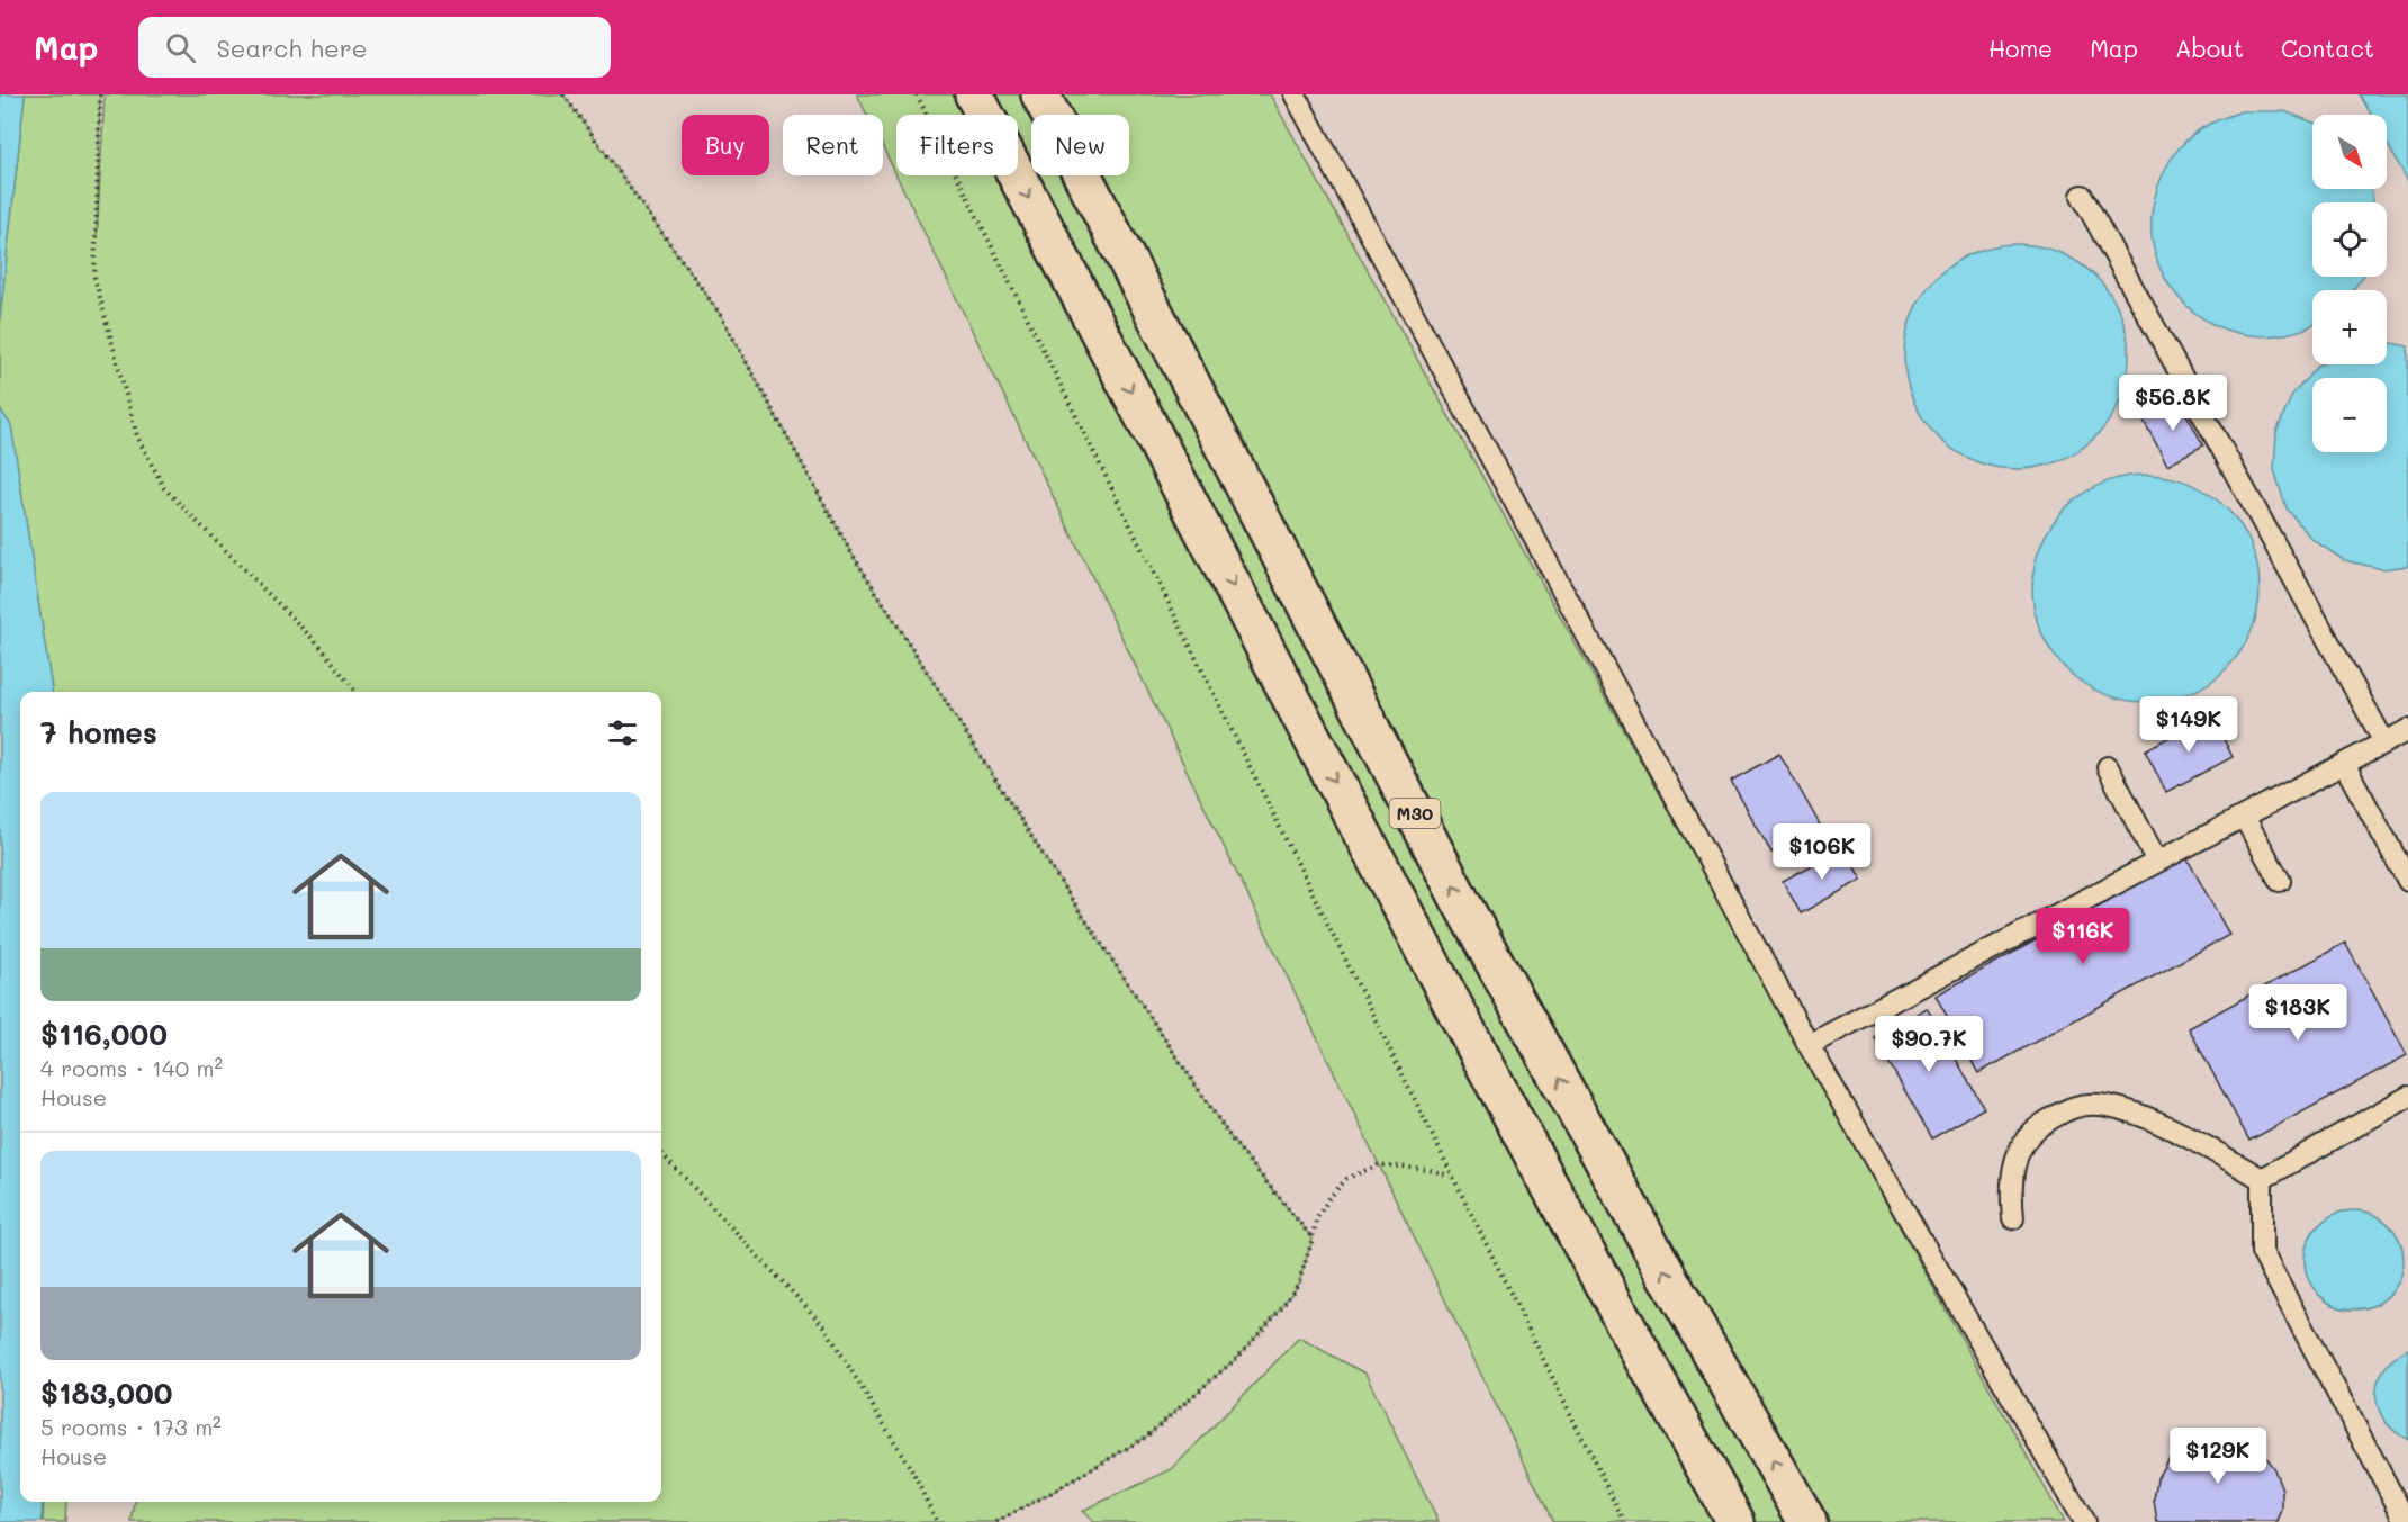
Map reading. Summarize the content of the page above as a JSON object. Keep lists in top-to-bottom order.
{
  "streets": {
    "highway": ["M30"]
  },
  "north": "bottom right",
  "page": {
    "header": "Map",
    "search": "Search here",
    "nav": [
      "Home",
      "Map",
      "About",
      "Contact"
    ],
    "map_buttons": ["+", "−"],
    "chip": [
      "Buy",
      "Rent",
      "Filters",
      "New"
    ],
    "price": [
      "$56.8K",
      "$149K",
      "$106K",
      "$116K",
      "$183K",
      "$90.7K",
      "$129K"
    ],
    "heading": "7 homes",
    "list": [
      {
        "name": "$116,000",
        "note": "4 rooms · 140 m² · House"
      },
      {
        "name": "$183,000",
        "note": "5 rooms · 173 m² · House"
      }
    ]
  }
}
